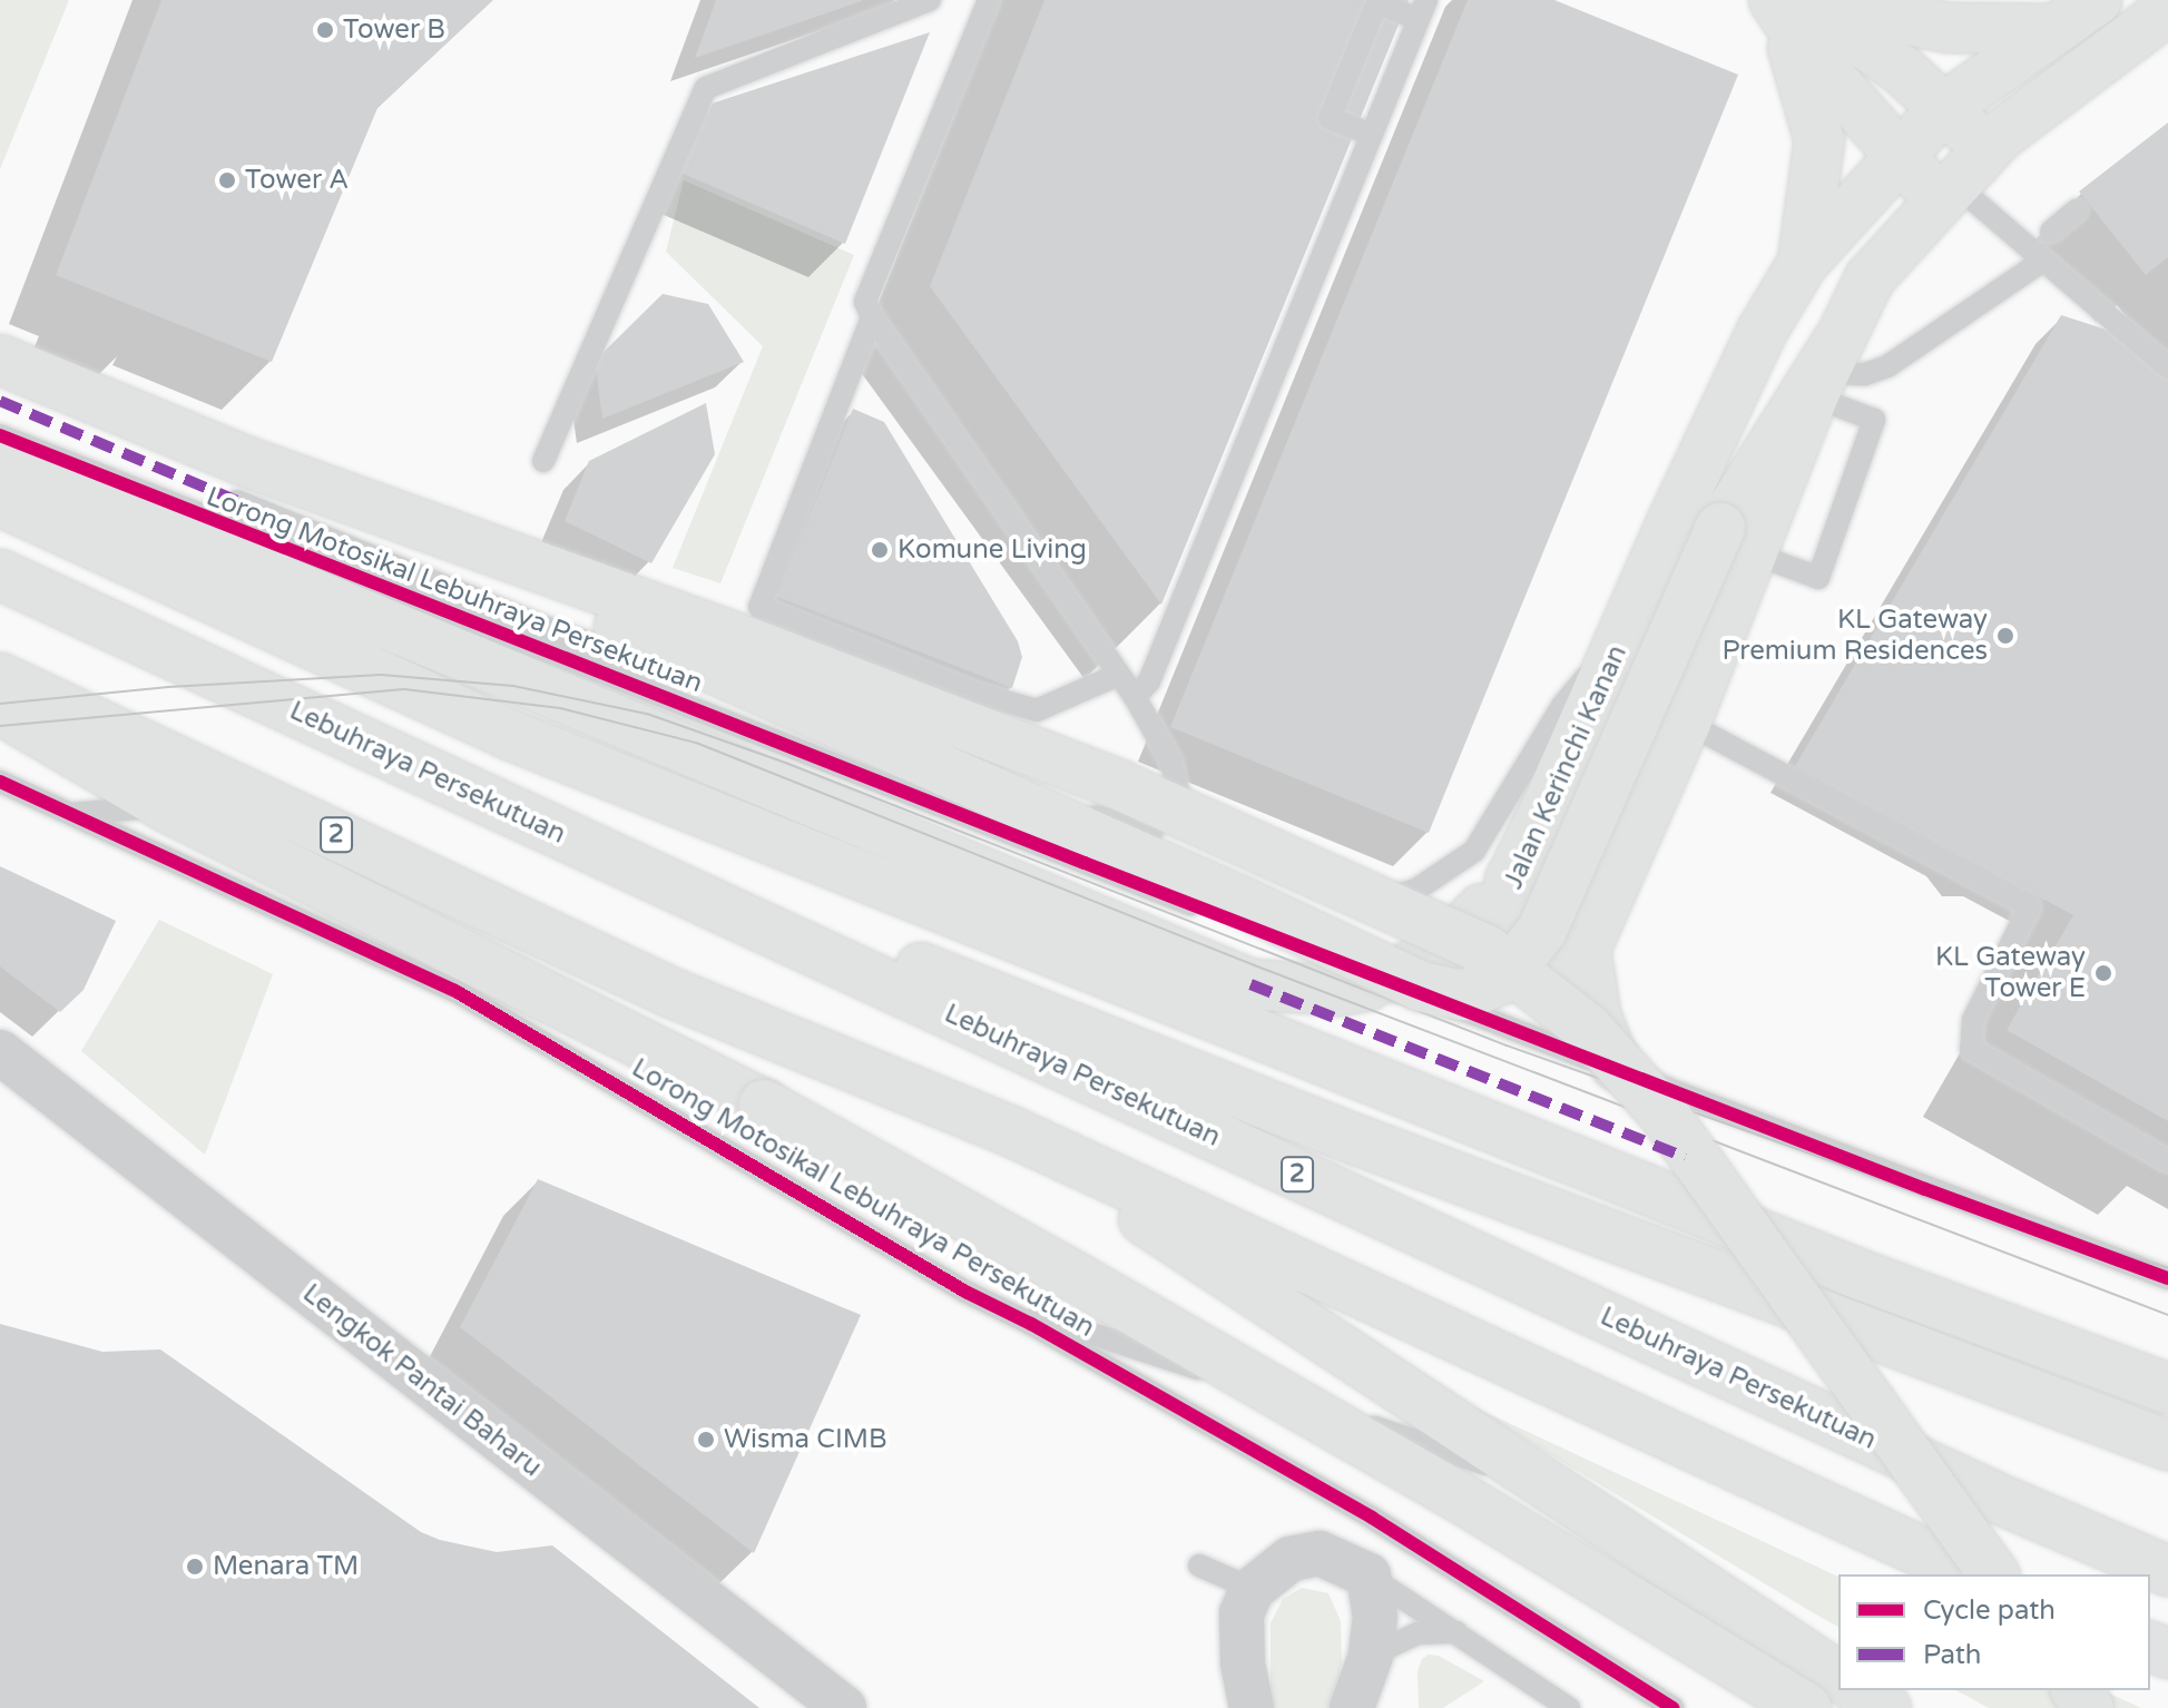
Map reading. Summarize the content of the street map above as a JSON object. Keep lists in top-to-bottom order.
{
  "streets": {
    "main road": ["Jalan Kerinchi Kanan", "Lebuhraya Persekutuan", "2"],
    "street": ["Lengkok Pantai Baharu"],
    "lane": ["Lorong Motosikal Lebuhraya Persekutuan"]
  },
  "places": [
    "Tower B",
    "Tower A",
    "Komune Living",
    "KL Gateway Premium Residences",
    "KL Gateway Tower E",
    "Wisma CIMB",
    "Menara TM"
  ],
  "legend": ["Cycle path", "Path"]
}
